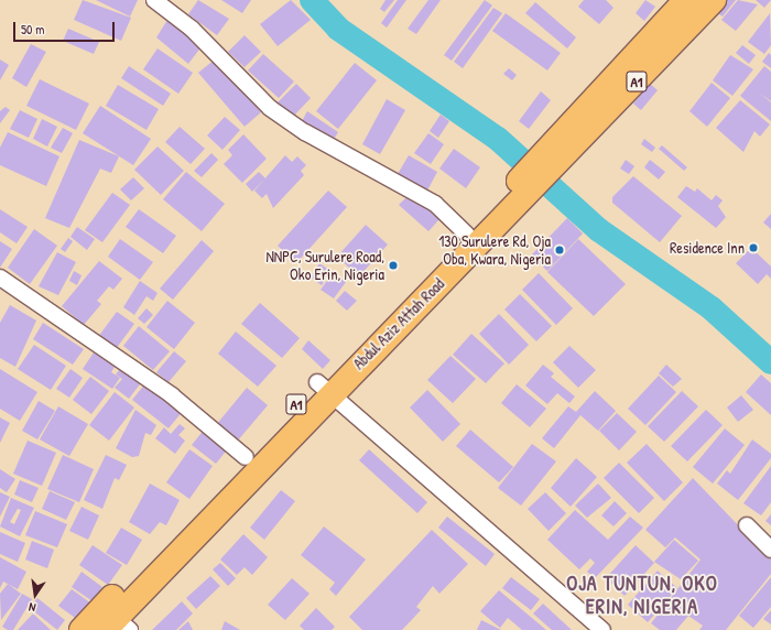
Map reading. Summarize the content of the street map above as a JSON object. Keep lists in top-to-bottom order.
{
  "streets": {
    "highway": ["A1", "Abdul Aziz Attah Road"]
  },
  "districts": ["OJA TUNTUN, OKO ERIN, NIGERIA"],
  "places": ["Residence Inn", "130 Surulere Rd, Oja Oba, Kwara, Nigeria", "NNPC, Surulere Road, Oko Erin, Nigeria"],
  "scale_bar": "50 m",
  "north": "bottom"
}
